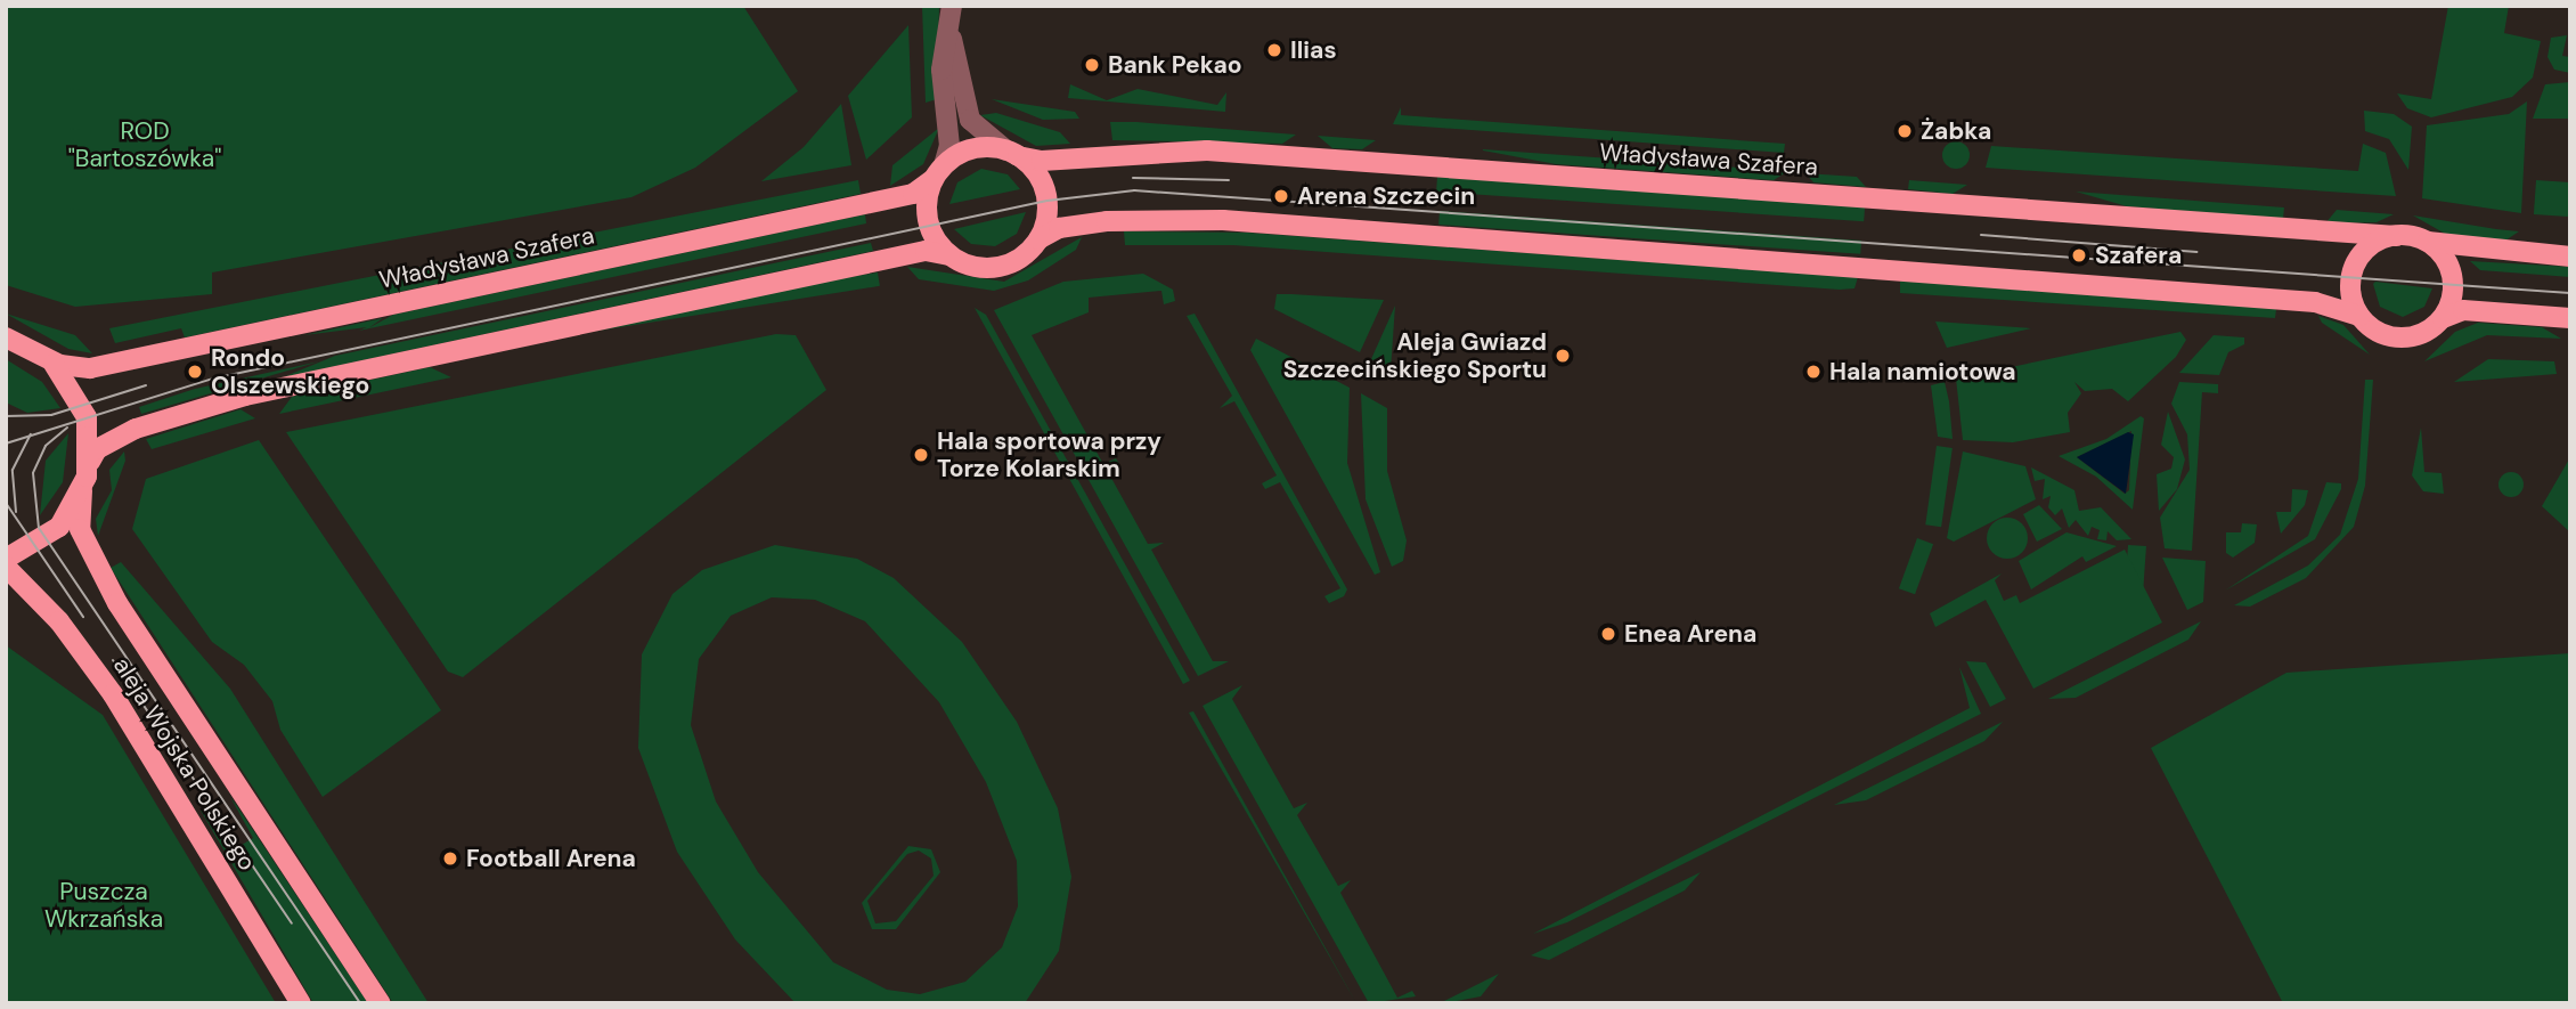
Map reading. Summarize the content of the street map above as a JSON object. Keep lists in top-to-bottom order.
{
  "streets": {
    "main road": ["Władysława Szafera", "aleja Wojska Polskiego"]
  },
  "parks": ["ROD \"Bartoszówka\"", "Puszcza Wkrzańska"],
  "places": [
    "Ilias",
    "Bank Pekao",
    "Żabka",
    "Arena Szczecin",
    "Szafera",
    "Aleja Gwiazd Szczecińskiego Sportu",
    "Rondo Olszewskiego",
    "Hala namiotowa",
    "Hala sportowa przy Torze Kolarskim",
    "Enea Arena",
    "Football Arena"
  ]
}
